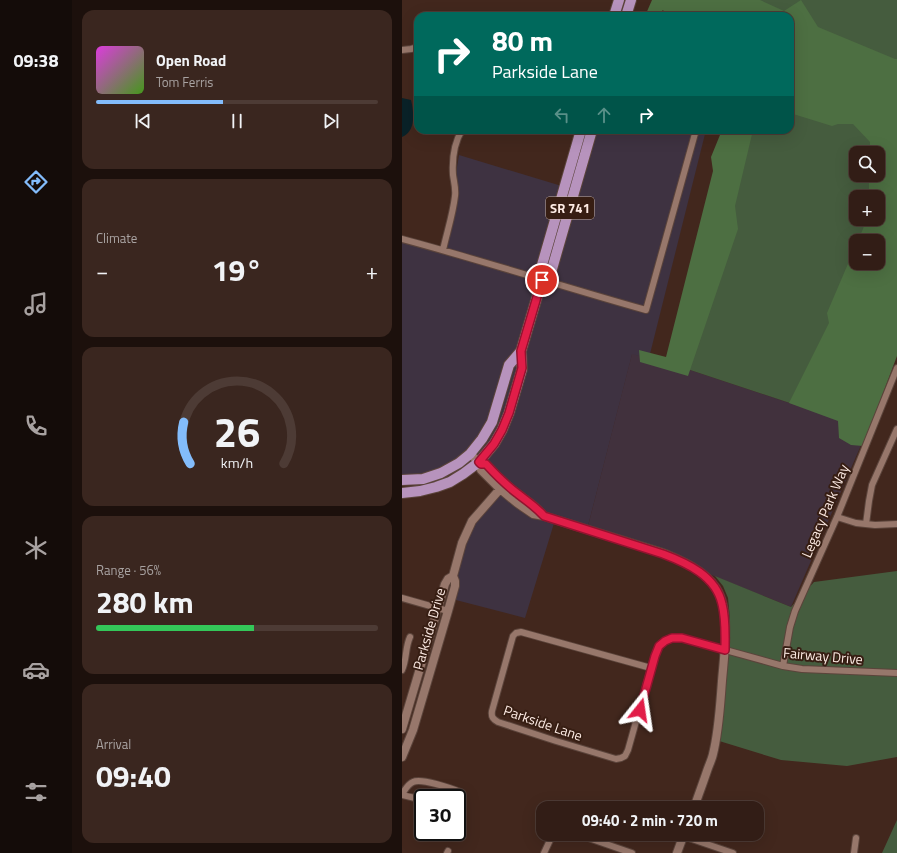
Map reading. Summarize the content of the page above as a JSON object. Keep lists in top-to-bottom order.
{
  "streets": {
    "main road": ["SR 741"],
    "street": [
      "Legacy Park Way",
      "Parkside Drive",
      "Fairway Drive",
      "Parkside Lane"
    ]
  },
  "crossings": [
    ["Legacy Park Way", "Fairway Drive"],
    ["Fairway Drive", "Parkside Lane"]
  ],
  "page": {
    "tabs": "09:38",
    "turn": ["80 m", "Parkside Lane"],
    "song": ["Open Road", "Tom Ferris"],
    "map_buttons": ["+", "−"],
    "tile": [
      "Climate",
      ["Range · 56%", "280 km"],
      ["Arrival", "09:40"]
    ],
    "heat": ["−", "19°", "+"],
    "limit": "30",
    "trip": "09:40 · 2 min · 720 m",
    "gauge": ["26", "km/h"]
  }
}
